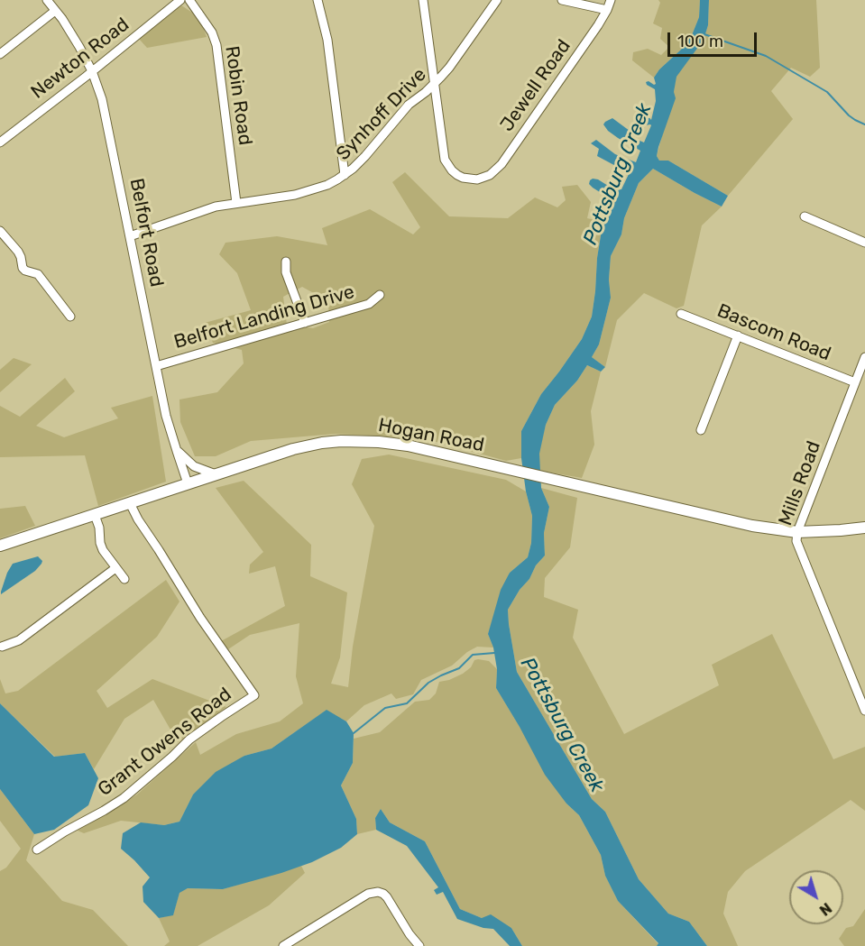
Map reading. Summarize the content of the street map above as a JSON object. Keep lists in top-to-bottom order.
{
  "streets": {
    "main road": ["Hogan Road"],
    "street": [
      "Newton Road",
      "Jewell Road",
      "Robin Road",
      "Synhoff Drive",
      "Belfort Road",
      "Belfort Landing Drive",
      "Bascom Road",
      "Mills Road",
      "Grant Owens Road"
    ]
  },
  "crossings": [
    ["Newton Road", "Belfort Road"],
    ["Jewell Road", "Synhoff Drive"],
    ["Robin Road", "Synhoff Drive"],
    ["Synhoff Drive", "Belfort Road"],
    ["Belfort Road", "Belfort Landing Drive"],
    ["Belfort Road", "Hogan Road"],
    ["Bascom Road", "Mills Road"],
    ["Hogan Road", "Mills Road"],
    ["Hogan Road", "Grant Owens Road"]
  ],
  "water": ["Pottsburg Creek"],
  "scale_bar": "100 m",
  "north": "bottom right"
}
